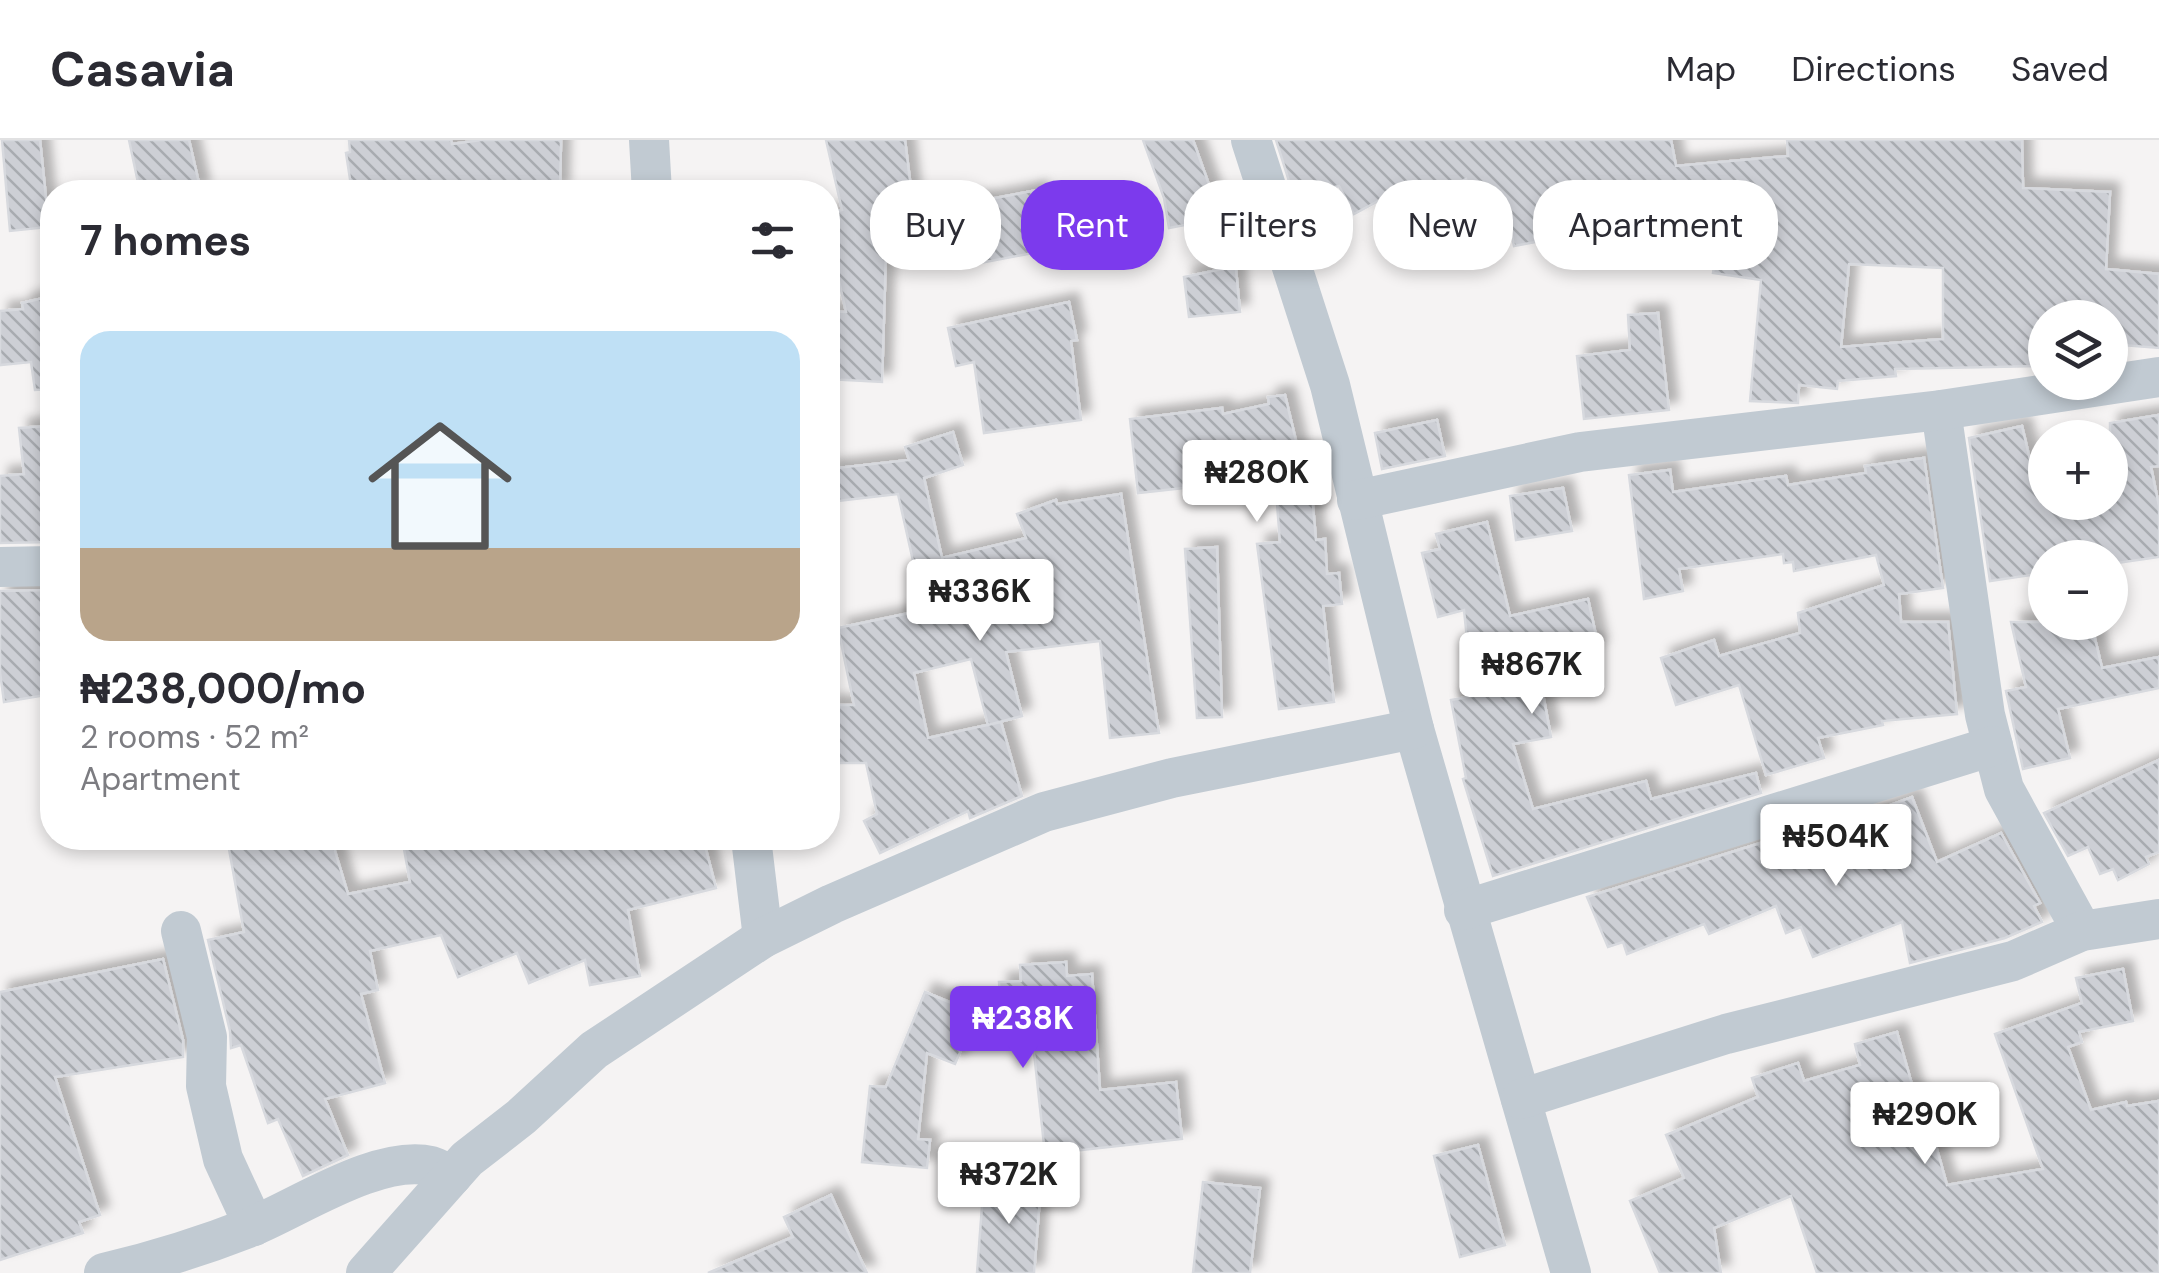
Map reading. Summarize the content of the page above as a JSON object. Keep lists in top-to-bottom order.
{
  "page": {
    "header": "Casavia",
    "nav": ["Map", "Directions", "Saved"],
    "chip": [
      "Buy",
      "Rent",
      "Filters",
      "New",
      "Apartment"
    ],
    "heading": "7 homes",
    "map_buttons": ["+", "−"],
    "list": [
      {
        "name": "₦238,000/mo",
        "note": "2 rooms · 52 m² · Apartment"
      }
    ],
    "price": [
      "₦280K",
      "₦336K",
      "₦867K",
      "₦504K",
      "₦238K",
      "₦290K",
      "₦372K"
    ]
  }
}
